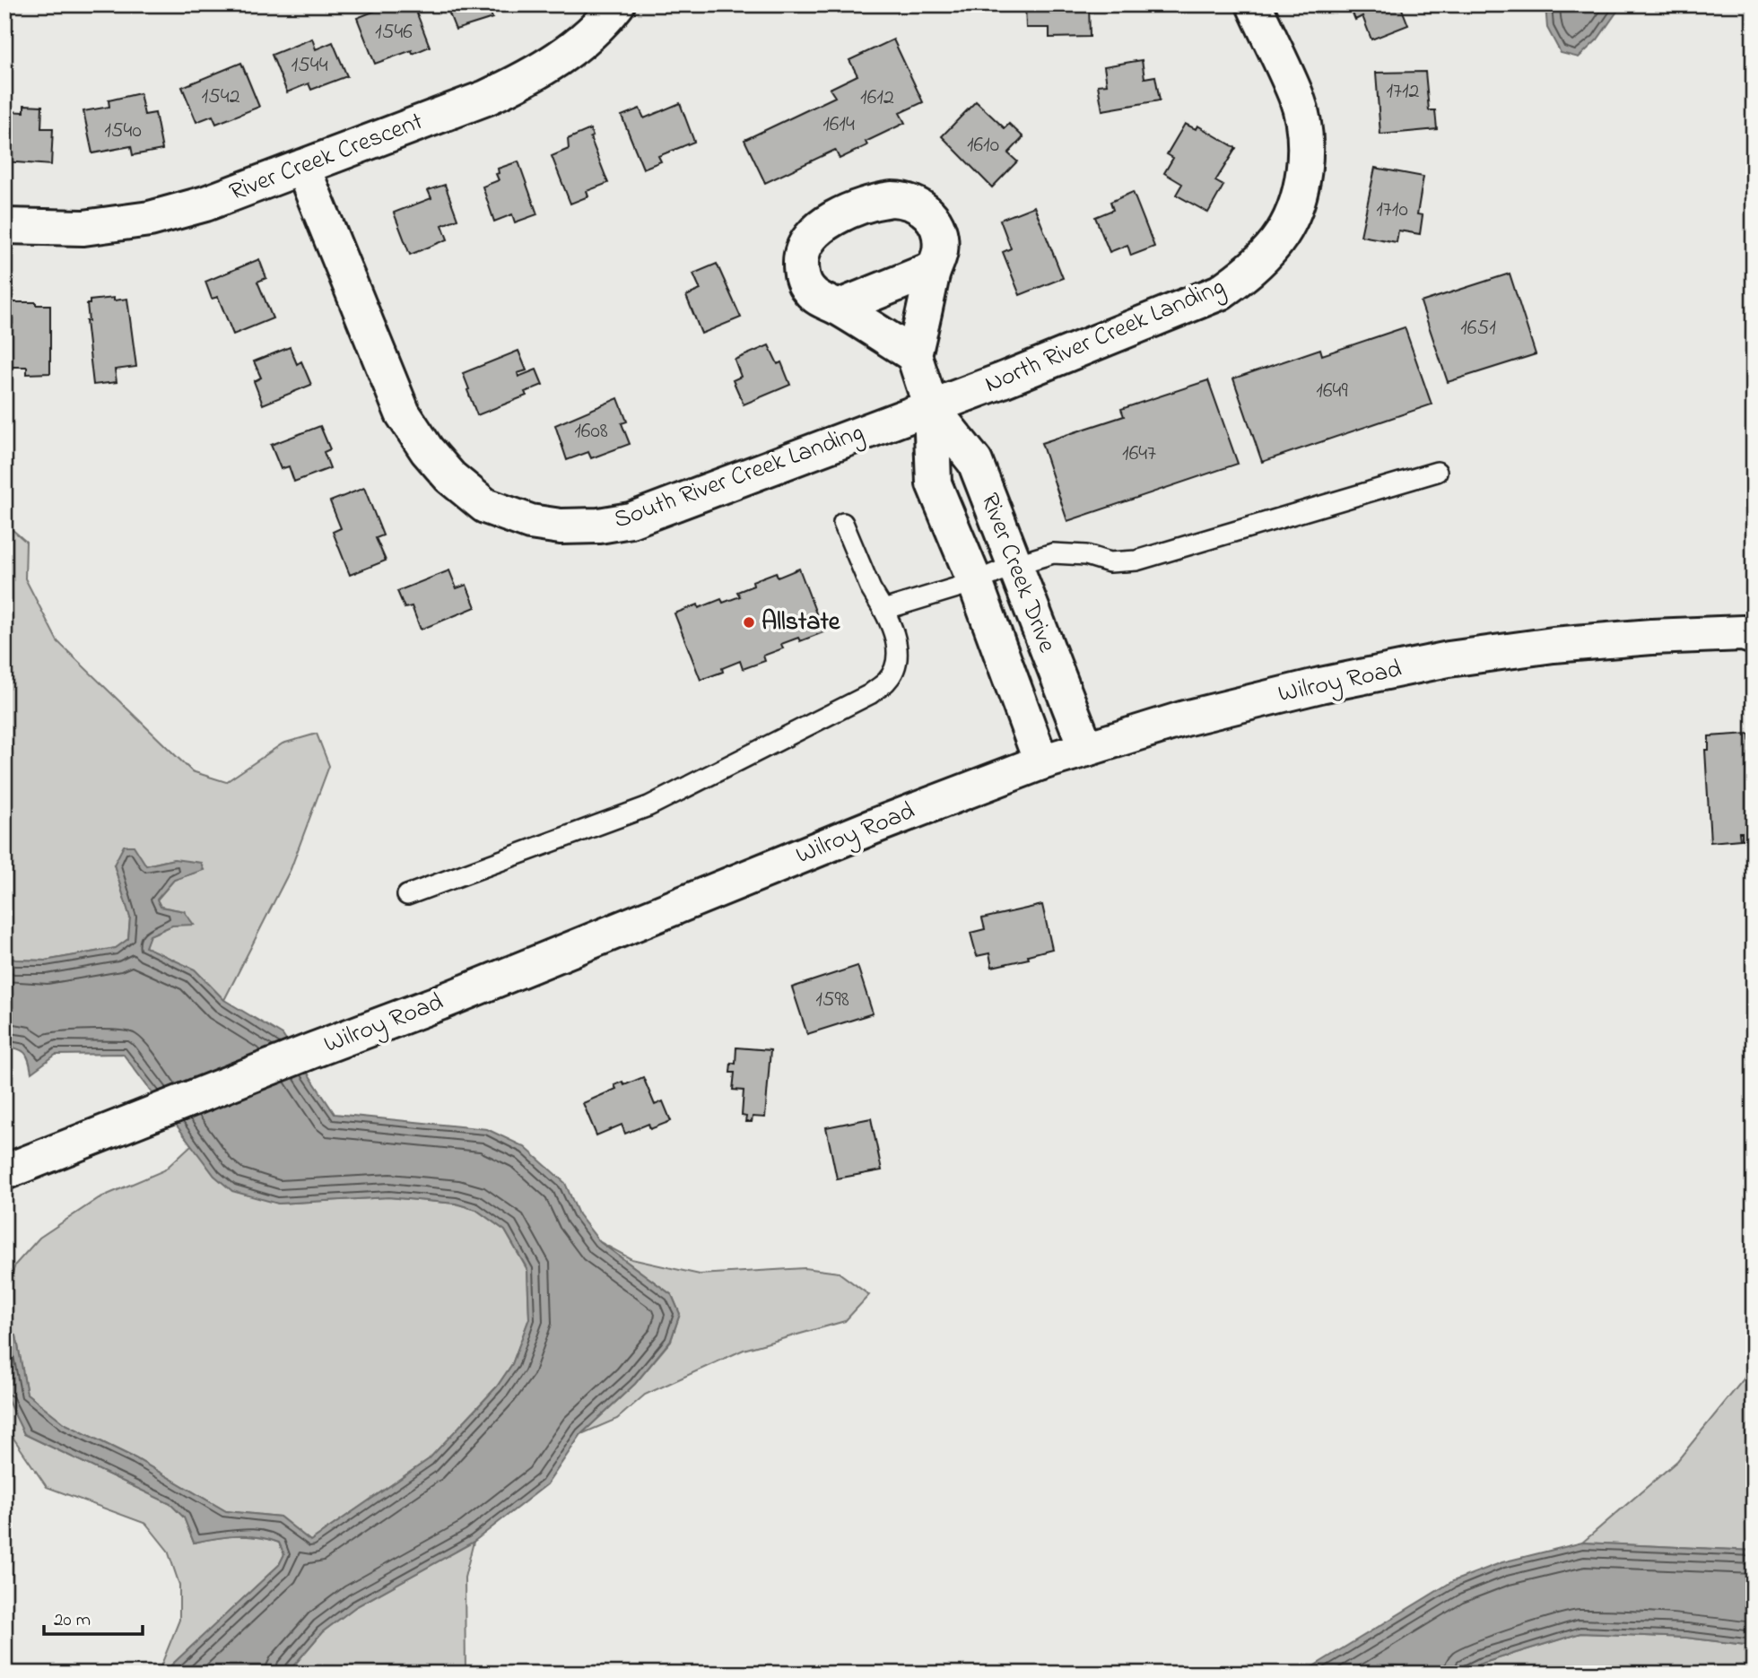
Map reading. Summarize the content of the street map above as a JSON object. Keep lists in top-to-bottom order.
{
  "streets": {
    "street": [
      "River Creek Crescent",
      "North River Creek Landing",
      "South River Creek Landing",
      "River Creek Drive",
      "Wilroy Road"
    ]
  },
  "crossings": [
    ["River Creek Crescent", "South River Creek Landing"],
    ["North River Creek Landing", "South River Creek Landing"],
    ["North River Creek Landing", "River Creek Drive"],
    ["South River Creek Landing", "River Creek Drive"],
    ["River Creek Drive", "Wilroy Road"]
  ],
  "places": ["Allstate"],
  "house_numbers": [
    "1546",
    "1544",
    "1712",
    "1542",
    "1612",
    "1614",
    "1540",
    "1610",
    "1710",
    "1651",
    "1649",
    "1608",
    "1647",
    "1598"
  ],
  "scale_bar": "20 m"
}
